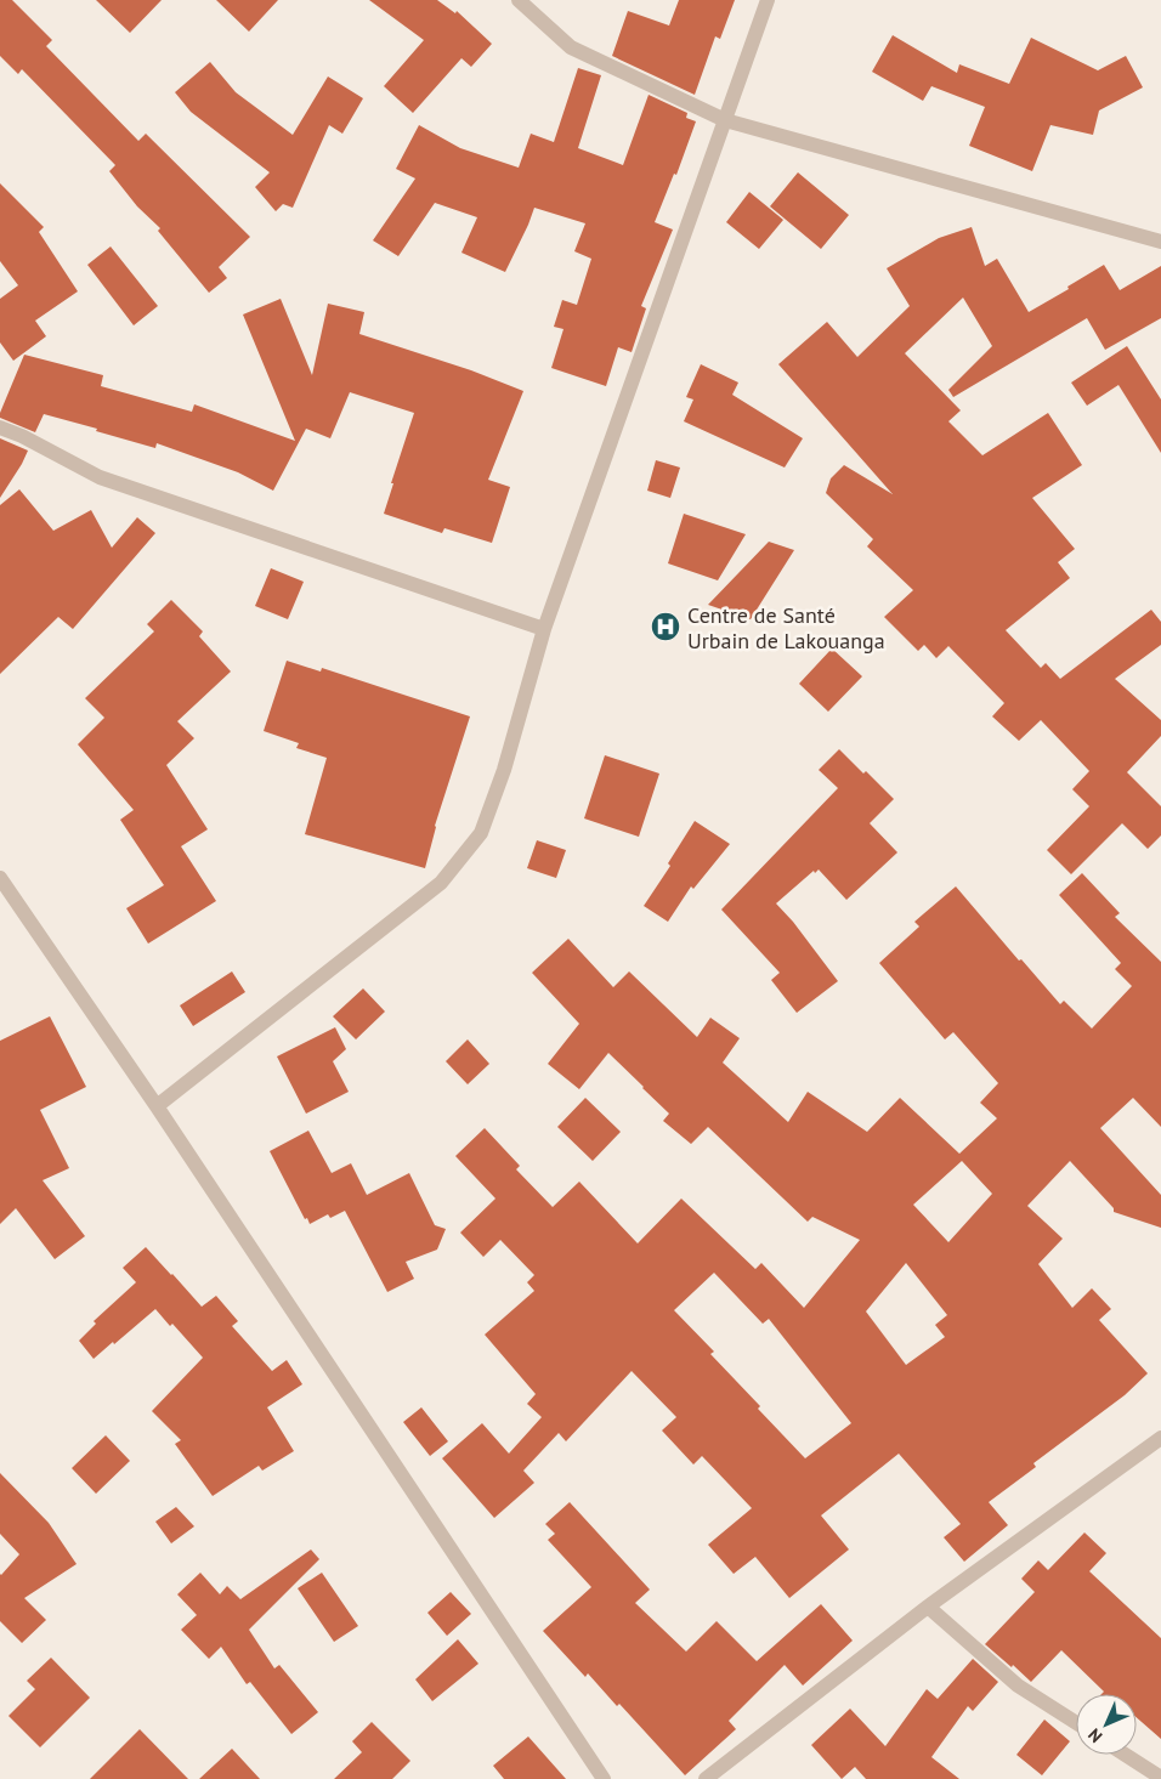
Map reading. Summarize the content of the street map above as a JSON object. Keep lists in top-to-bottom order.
{
  "places": {
    "hospital": ["Centre de Santé Urbain de Lakouanga"]
  },
  "north": "bottom left"
}
